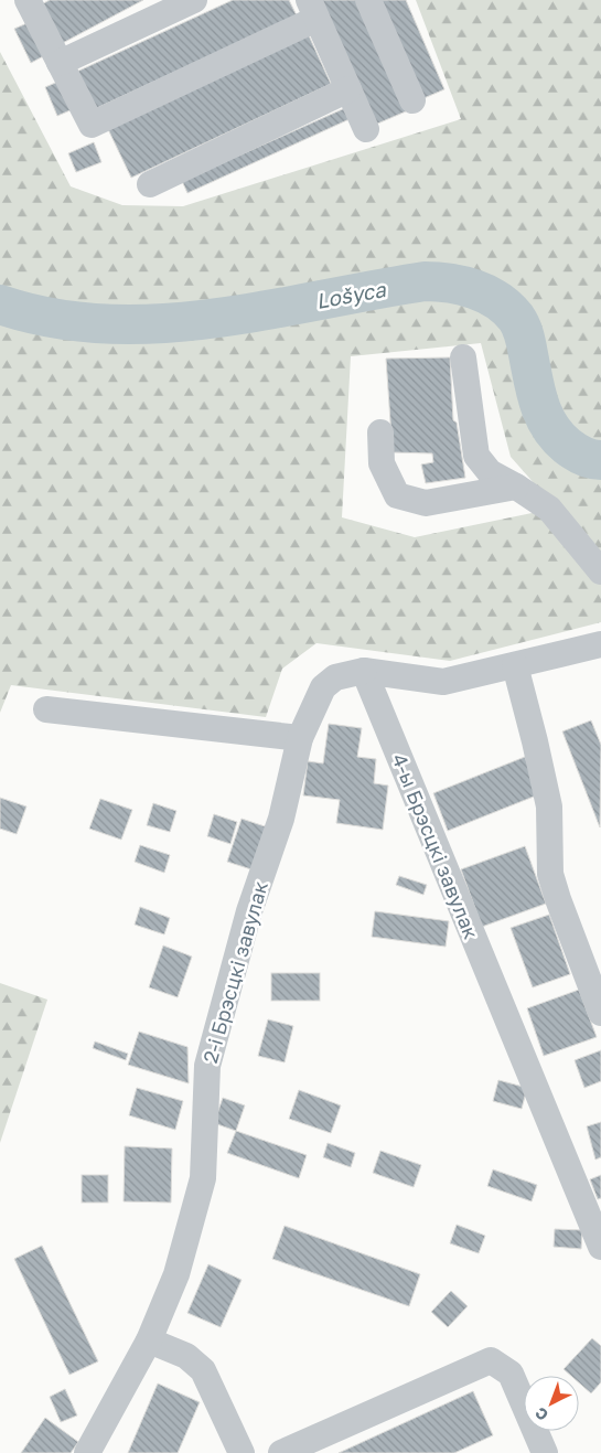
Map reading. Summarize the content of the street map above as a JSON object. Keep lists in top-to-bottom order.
{
  "streets": {
    "street": ["4-ы Брэсцкі завулак", "2-і Брэсцкі завулак"]
  },
  "crossings": [
    ["4-ы Брэсцкі завулак", "2-і Брэсцкі завулак"]
  ],
  "water": ["Lošyca"],
  "north": "bottom left"
}
